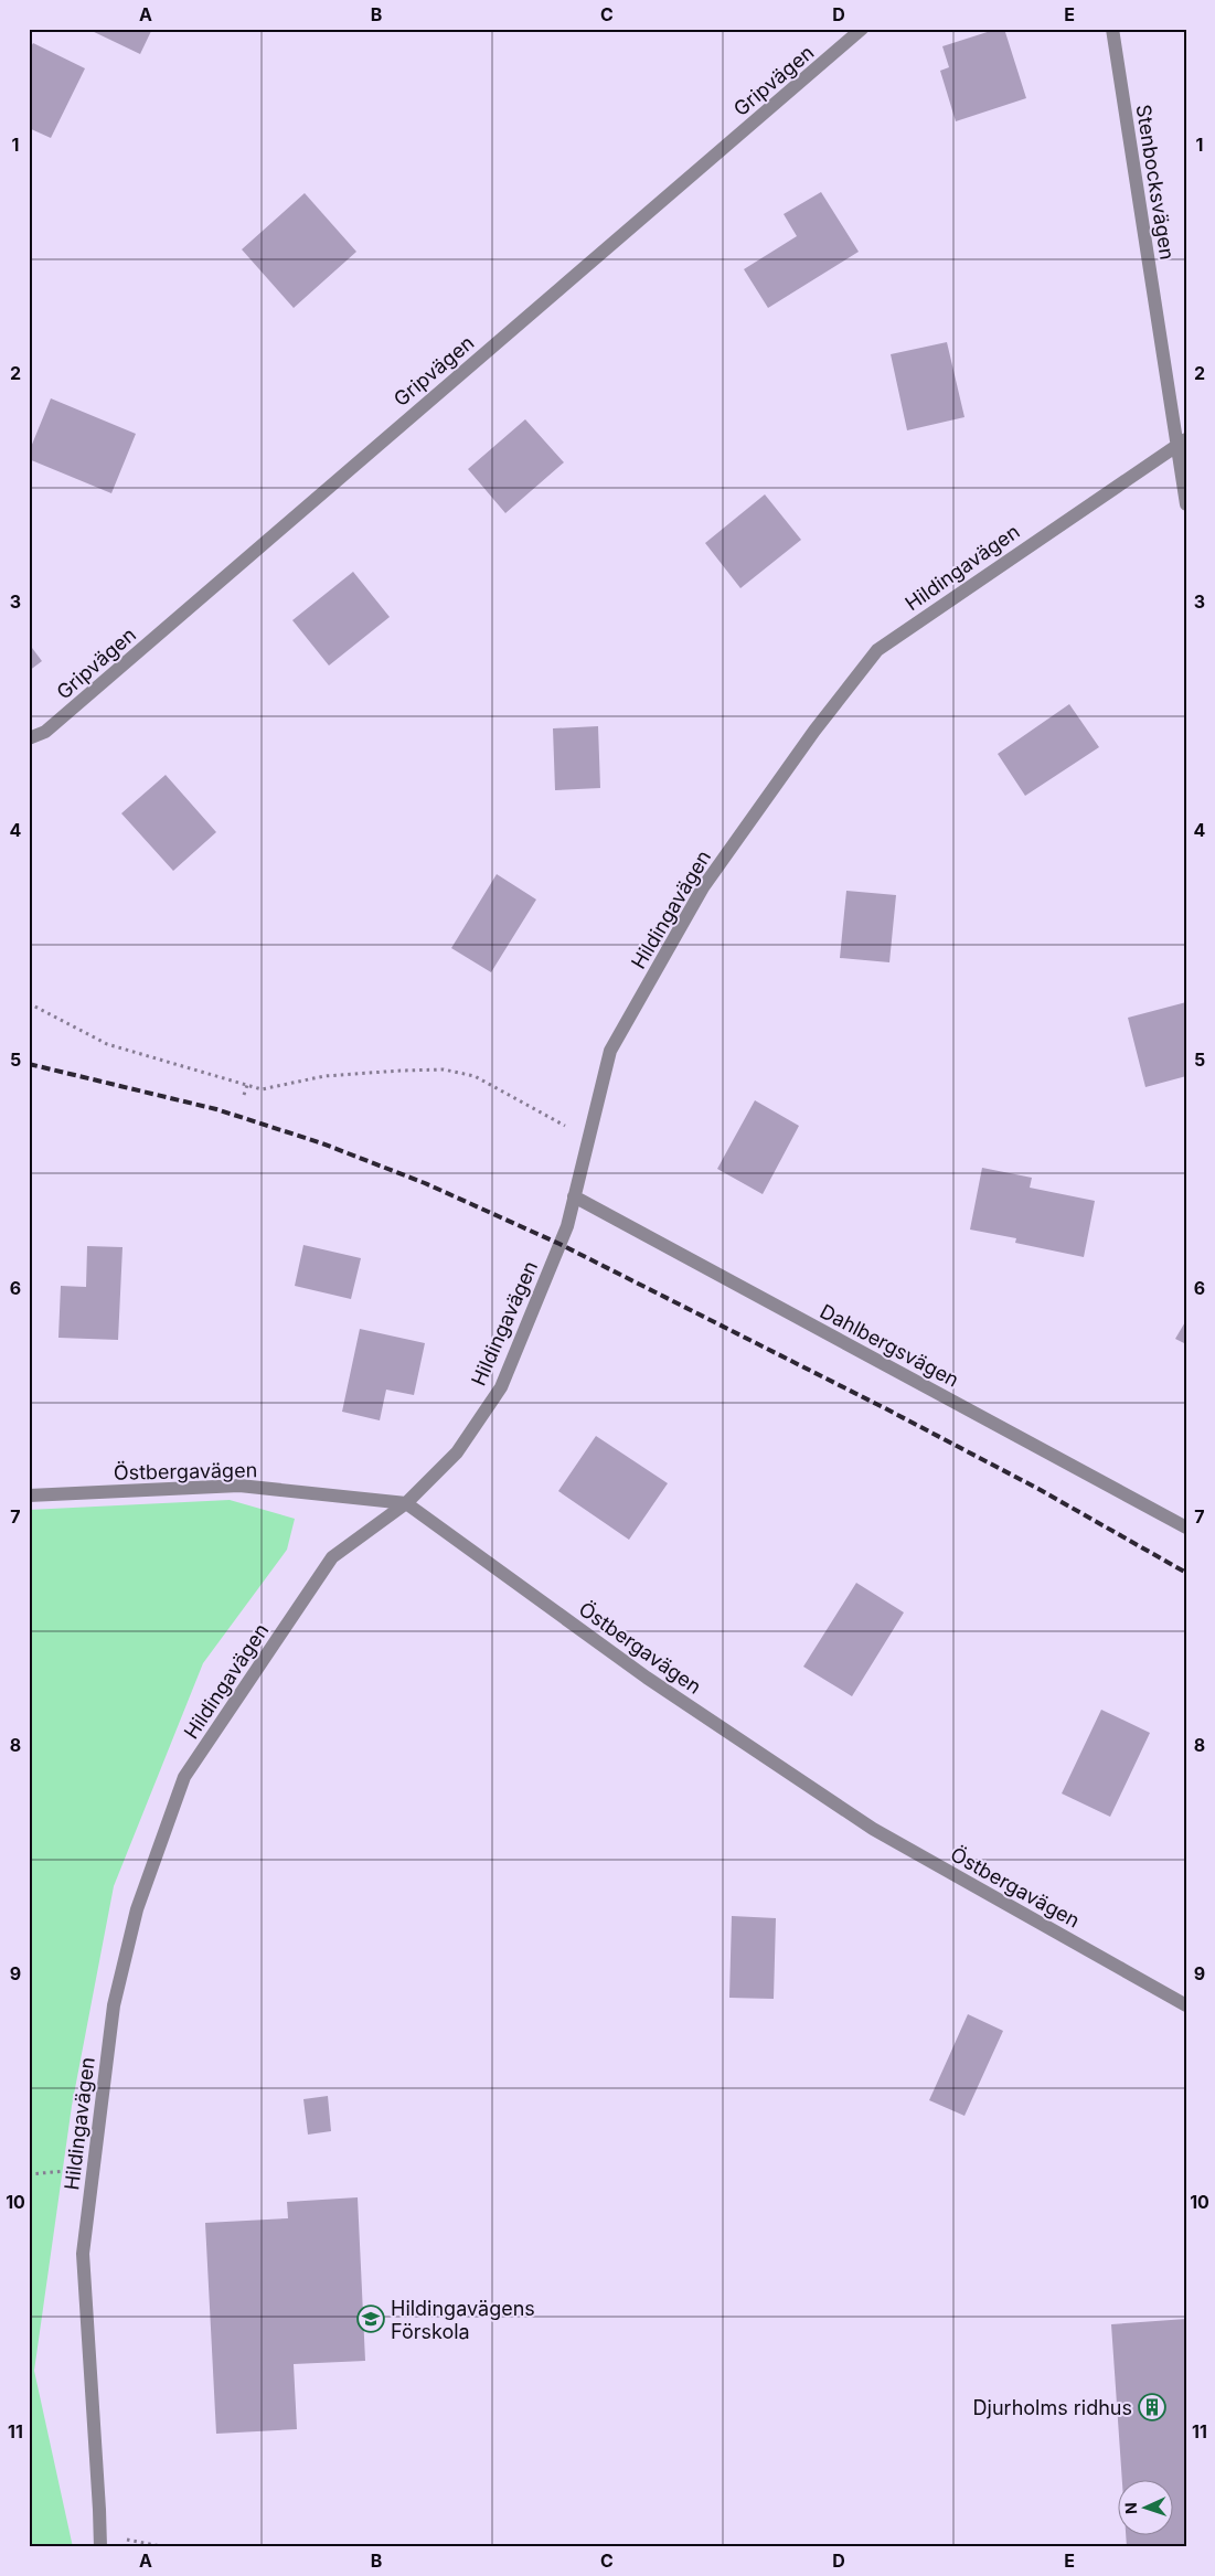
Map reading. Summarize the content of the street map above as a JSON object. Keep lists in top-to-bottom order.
{
  "streets": {
    "street": [
      "Gripvägen",
      "Stenbocksvägen",
      "Hildingavägen",
      "Dahlbergsvägen",
      "Östbergavägen"
    ]
  },
  "crossings": [
    ["Stenbocksvägen", "Hildingavägen"],
    ["Hildingavägen", "Dahlbergsvägen"],
    ["Hildingavägen", "Östbergavägen"]
  ],
  "places": {
    "school or university": ["Hildingavägens Förskola"],
    "building": ["Djurholms ridhus"]
  },
  "north": "left",
  "grid": {
    "columns": [
      "A",
      "B",
      "C",
      "D",
      "E"
    ],
    "rows": [
      "1",
      "2",
      "3",
      "4",
      "5",
      "6",
      "7",
      "8",
      "9",
      "10",
      "11"
    ]
  }
}
